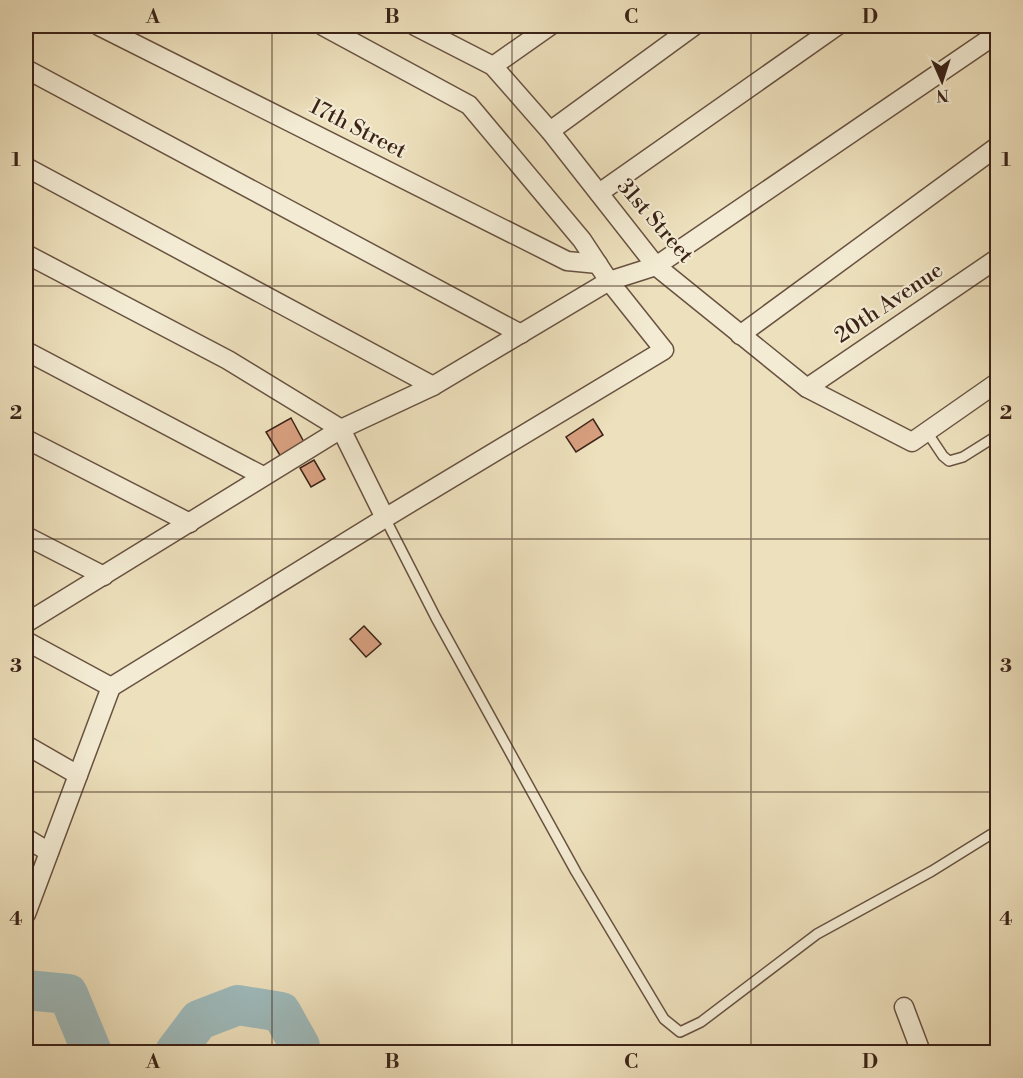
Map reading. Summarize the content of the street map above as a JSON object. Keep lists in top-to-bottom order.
{
  "streets": {
    "street": ["17th Street", "31st Street", "20th Avenue"]
  },
  "crossings": [
    ["31st Street", "20th Avenue"]
  ],
  "north": "bottom",
  "grid": {
    "columns": [
      "A",
      "B",
      "C",
      "D"
    ],
    "rows": [
      "1",
      "2",
      "3",
      "4"
    ]
  }
}
